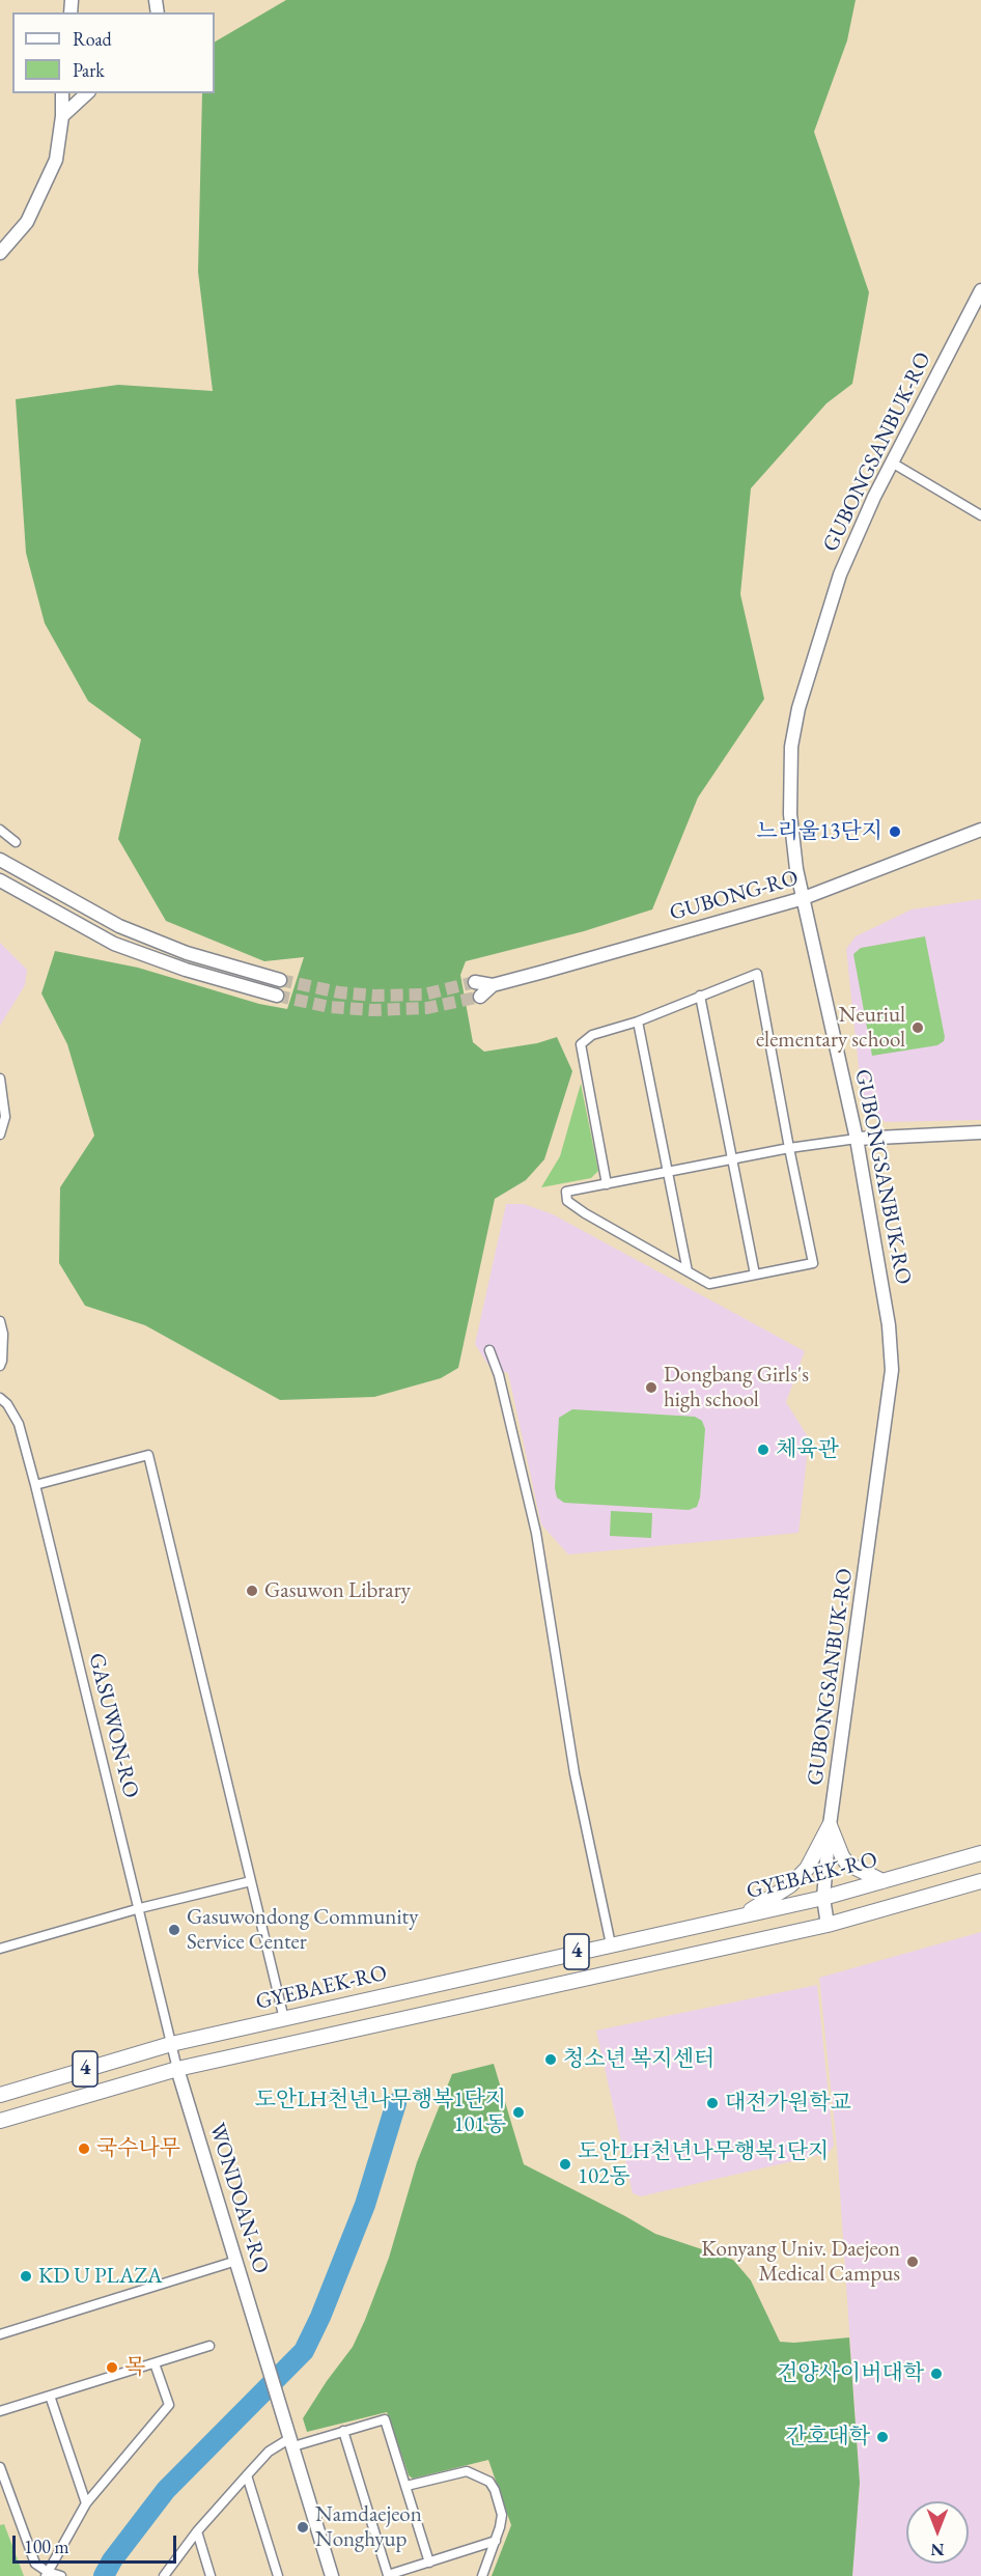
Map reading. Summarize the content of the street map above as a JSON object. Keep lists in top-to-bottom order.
{
  "streets": {
    "main road": [
      "GUBONGSANBUK-RO",
      "GUBONG-RO",
      "GYEBAEK-RO",
      "4",
      "WONDOAN-RO"
    ],
    "street": ["GASUWON-RO"]
  },
  "crossings": [
    ["GUBONGSANBUK-RO", "GUBONG-RO"],
    ["GUBONGSANBUK-RO", "GYEBAEK-RO"],
    ["GUBONGSANBUK-RO", "4"],
    ["GASUWON-RO", "GYEBAEK-RO"],
    ["GASUWON-RO", "4"],
    ["GASUWON-RO", "WONDOAN-RO"],
    ["4", "WONDOAN-RO"]
  ],
  "places": [
    "느리울13단지",
    "Neuriul elementary school",
    "Dongbang Girls's high school",
    "체육관",
    "Gasuwon Library",
    "Gasuwondong Community Service Center",
    "청소년 복지센터",
    "대전가원학교",
    "도안LH천년나무행복1단지 101동",
    "국수나무",
    "도안LH천년나무행복1단지 102동",
    "Konyang Univ. Daejeon Medical Campus",
    "KD U PLAZA",
    "목",
    "건양사이버대학",
    "간호대학",
    "Namdaejeon Nonghyup"
  ],
  "legend": ["Road", "Park"],
  "scale_bar": "100 m",
  "north": "bottom"
}
